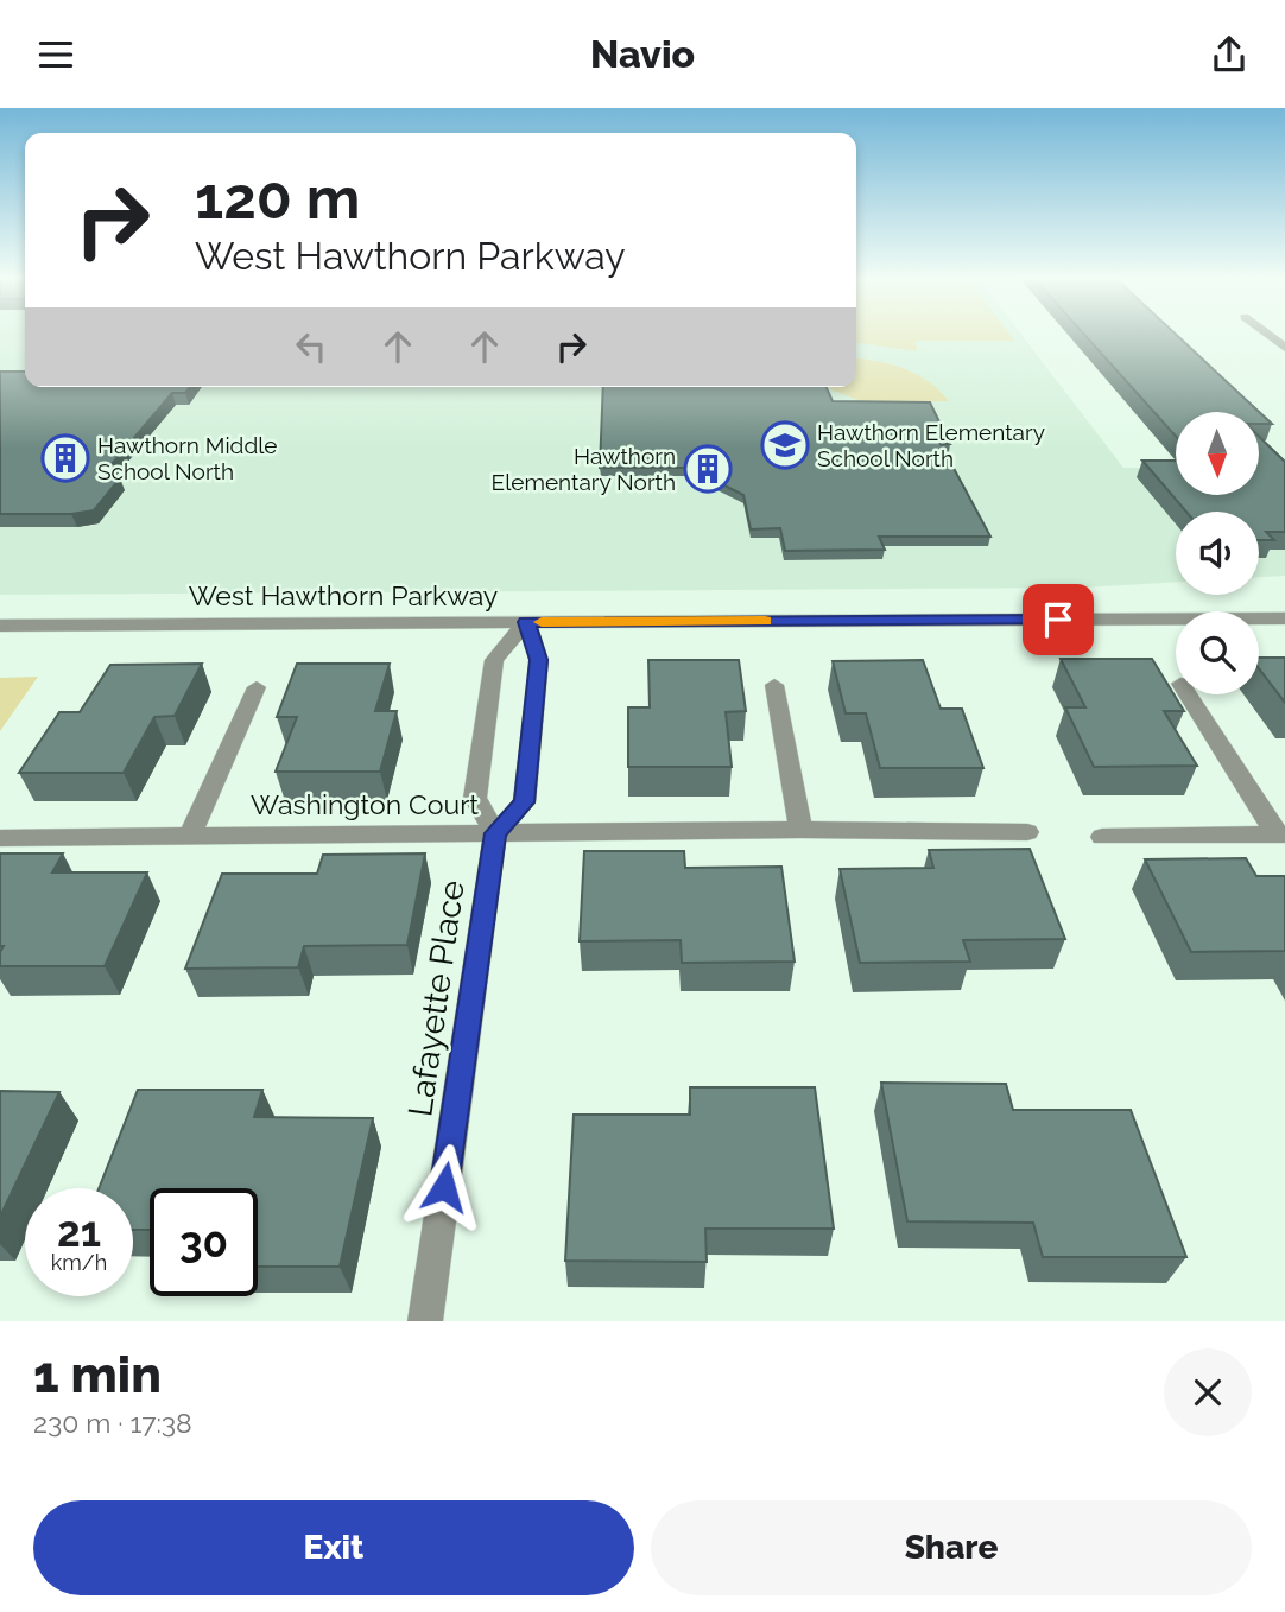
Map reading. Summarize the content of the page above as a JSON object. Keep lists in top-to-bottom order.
{
  "streets": {
    "street": ["West Hawthorn Parkway", "Washington Court", "Lafayette Place"]
  },
  "crossings": [
    ["Washington Court", "Lafayette Place"]
  ],
  "places": {
    "school or university": ["Hawthorn Elementary School North"],
    "building": ["Hawthorn Middle School North", "Hawthorn Elementary North"]
  },
  "north": "bottom",
  "page": {
    "header": "Navio",
    "turn": ["120 m", "West Hawthorn Parkway"],
    "speed": "21 km/h",
    "limit": "30",
    "heading": ["1 min", "230 m · 17:38"],
    "buttons": ["Exit", "Share"]
  }
}
